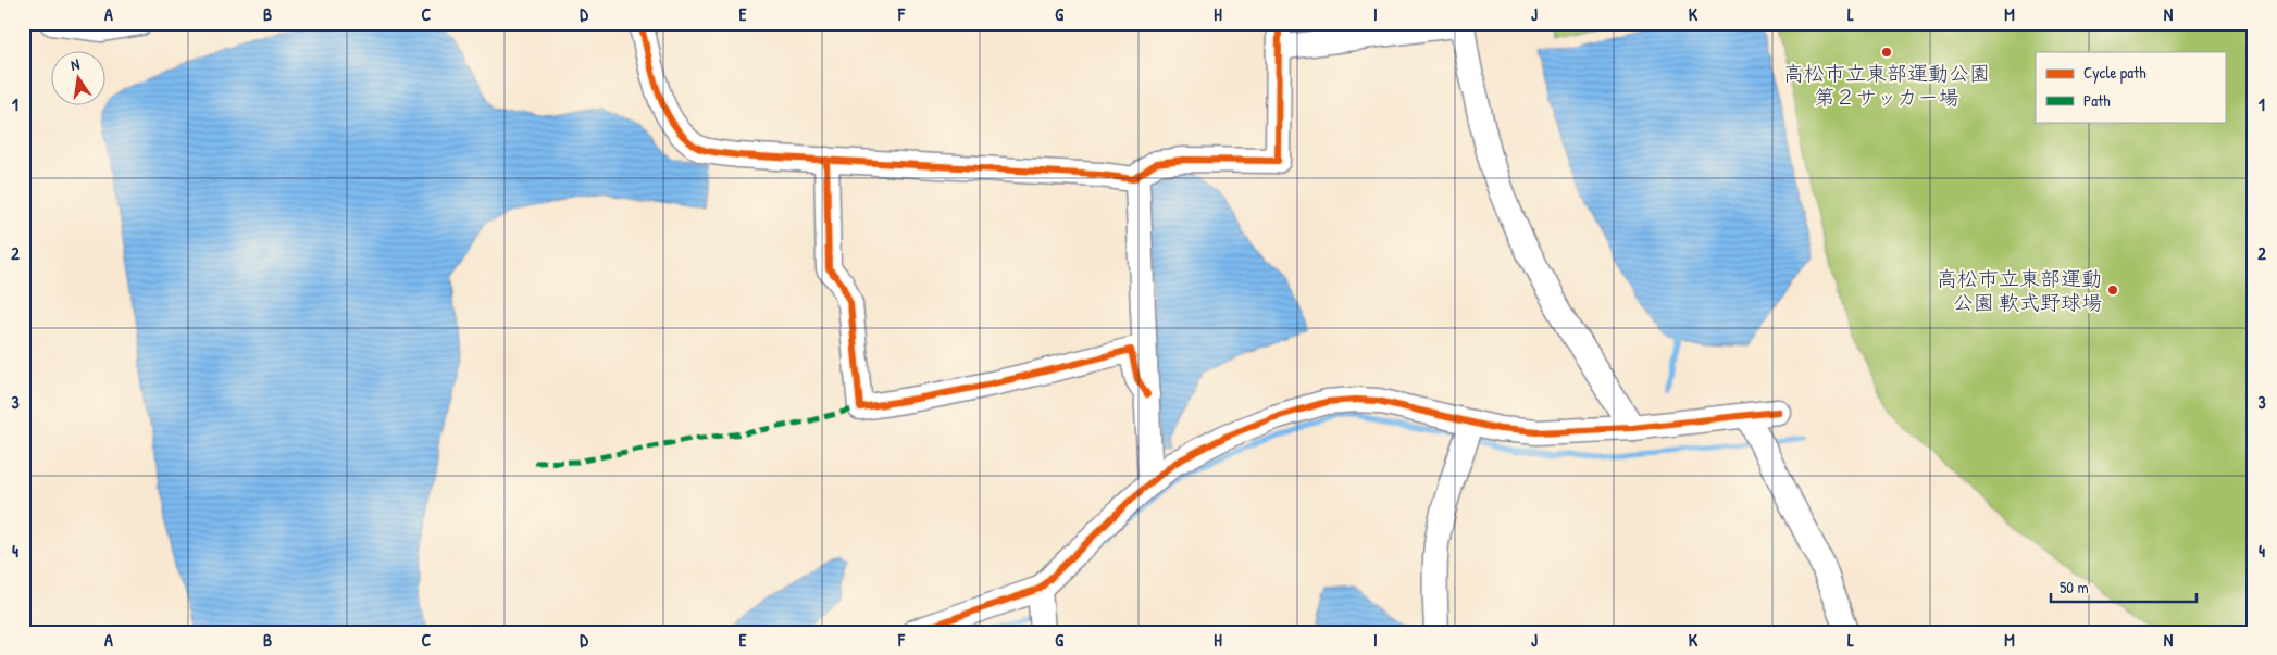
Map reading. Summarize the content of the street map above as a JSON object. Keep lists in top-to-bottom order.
{
  "places": ["高松市立東部運動公園 第２サッカー場", "高松市立東部運動 公園 軟式野球場"],
  "legend": ["Cycle path", "Path"],
  "scale_bar": "50 m",
  "north": "top",
  "grid": {
    "columns": [
      "A",
      "B",
      "C",
      "D",
      "E",
      "F",
      "G",
      "H",
      "I",
      "J",
      "K",
      "L",
      "M",
      "N"
    ],
    "rows": [
      "1",
      "2",
      "3",
      "4"
    ]
  }
}
